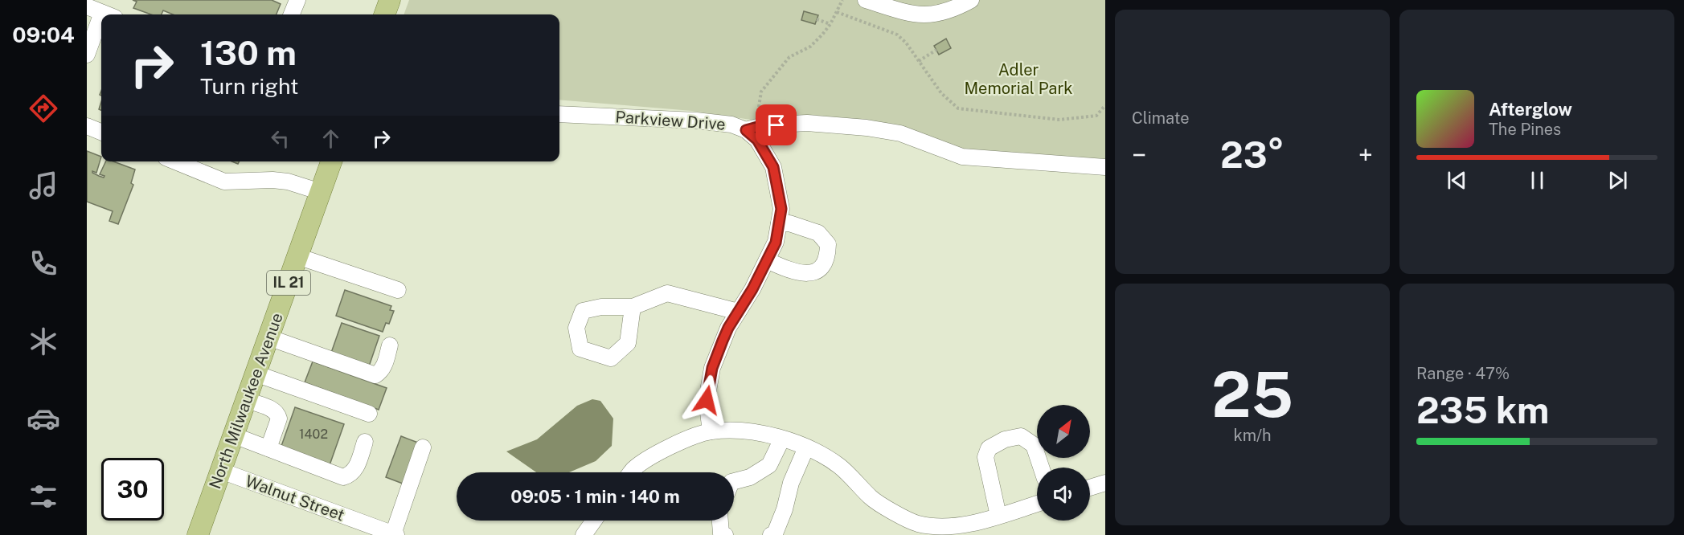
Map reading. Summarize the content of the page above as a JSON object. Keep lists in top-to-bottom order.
{
  "streets": {
    "main road": ["IL 21", "North Milwaukee Avenue"],
    "street": ["Parkview Drive", "Walnut Street"]
  },
  "crossings": [
    ["North Milwaukee Avenue", "Walnut Street"]
  ],
  "parks": ["Adler Memorial Park"],
  "house_numbers": ["1402"],
  "north": "top right",
  "page": {
    "tabs": "09:04",
    "tile": [
      "Climate",
      ["25", "km/h"],
      ["Range · 47%", "235 km"]
    ],
    "turn": ["130 m", "Turn right"],
    "song": ["Afterglow", "The Pines"],
    "heat": ["−", "23°", "+"],
    "limit": "30",
    "trip": "09:05 · 1 min · 140 m"
  }
}
